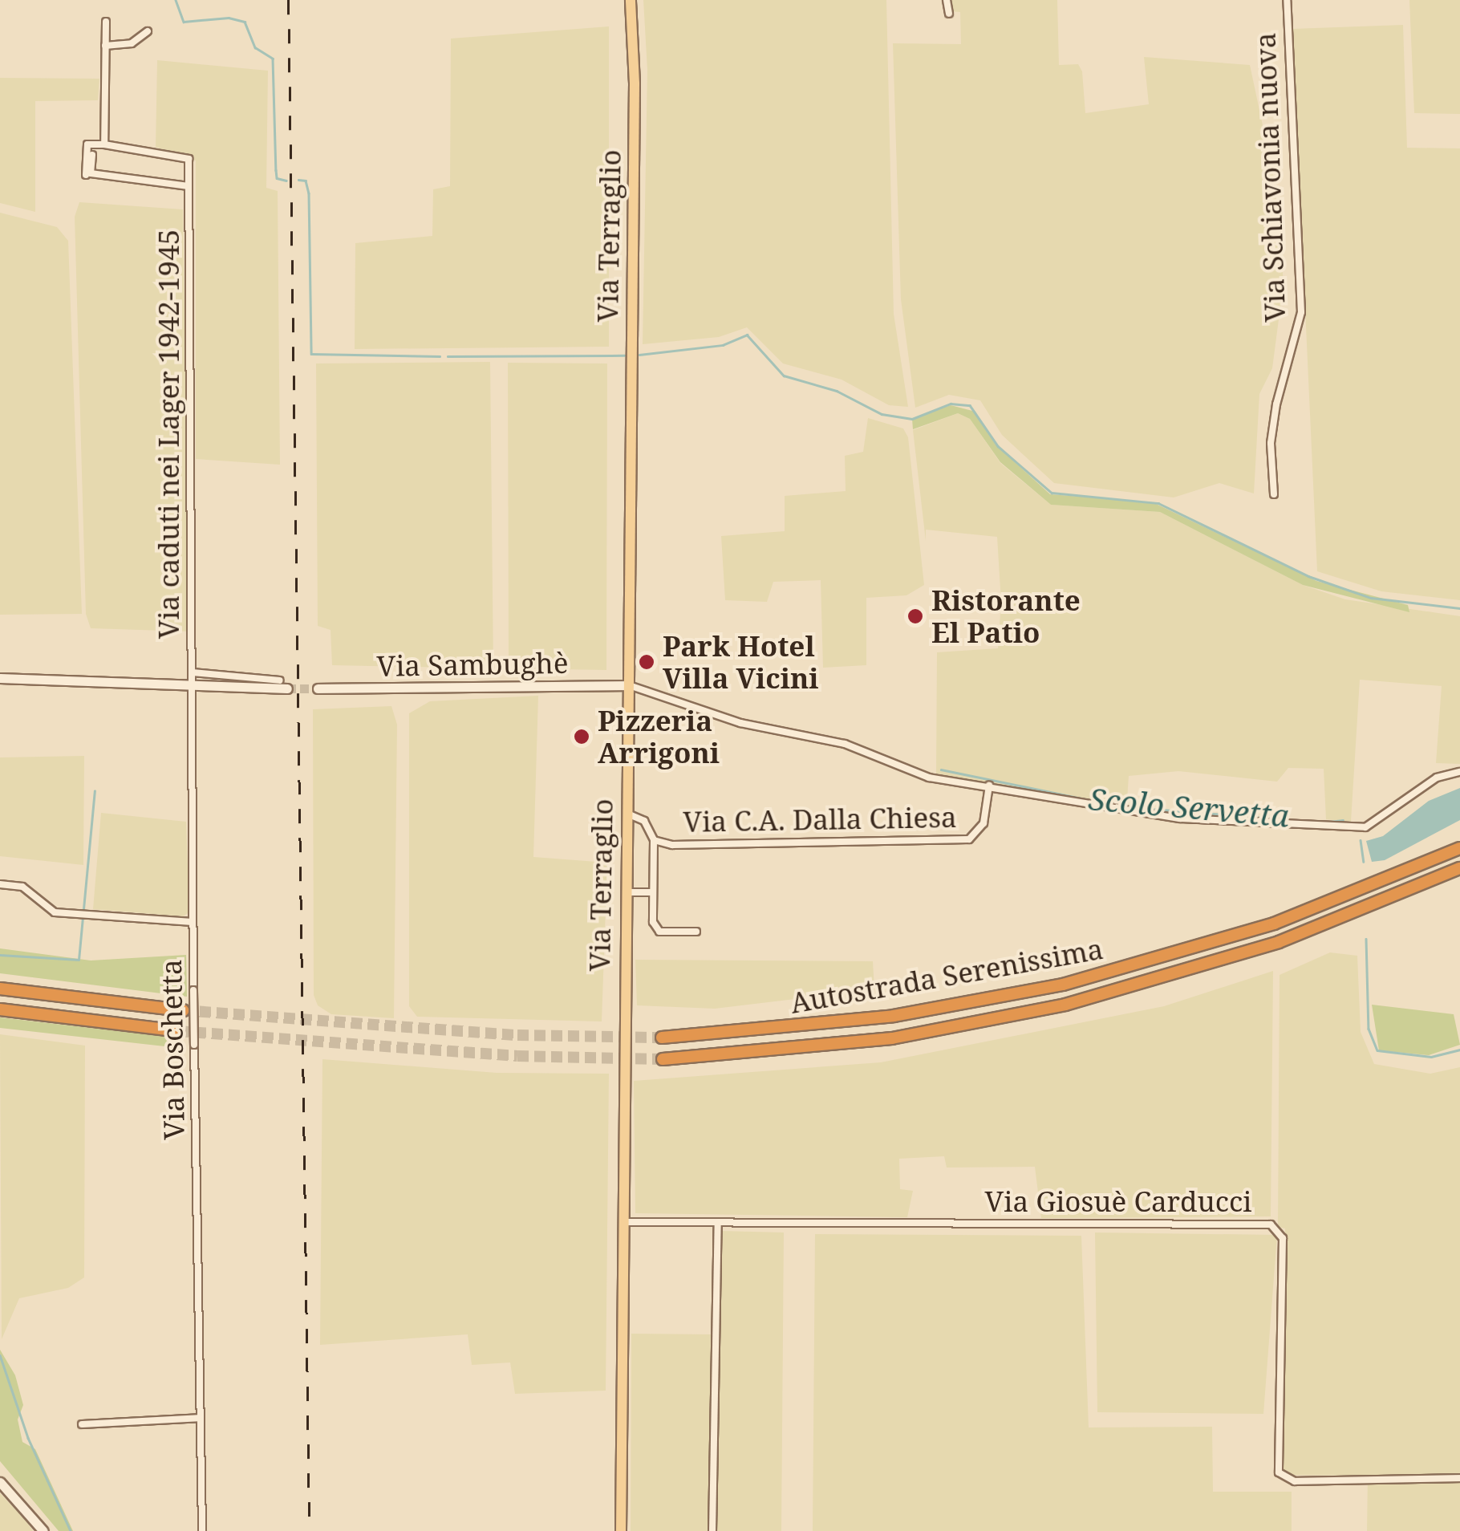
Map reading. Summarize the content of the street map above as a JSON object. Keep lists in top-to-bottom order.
{
  "streets": {
    "highway": ["Autostrada Serenissima"],
    "main road": ["Via Terraglio"],
    "street": [
      "Via Schiavonia nuova",
      "Via caduti nei Lager 1942-1945",
      "Via Sambughè",
      "Via C.A. Dalla Chiesa",
      "Via Boschetta",
      "Via Giosuè Carducci"
    ]
  },
  "crossings": [
    ["Via Terraglio", "Via Sambughè"],
    ["Via Terraglio", "Via C.A. Dalla Chiesa"],
    ["Via Terraglio", "Via Giosuè Carducci"],
    ["Via caduti nei Lager 1942-1945", "Via Boschetta"]
  ],
  "water": ["Scolo Servetta"],
  "places": ["Ristorante El Patio", "Park Hotel Villa Vicini", "Pizzeria Arrigoni"]
}
